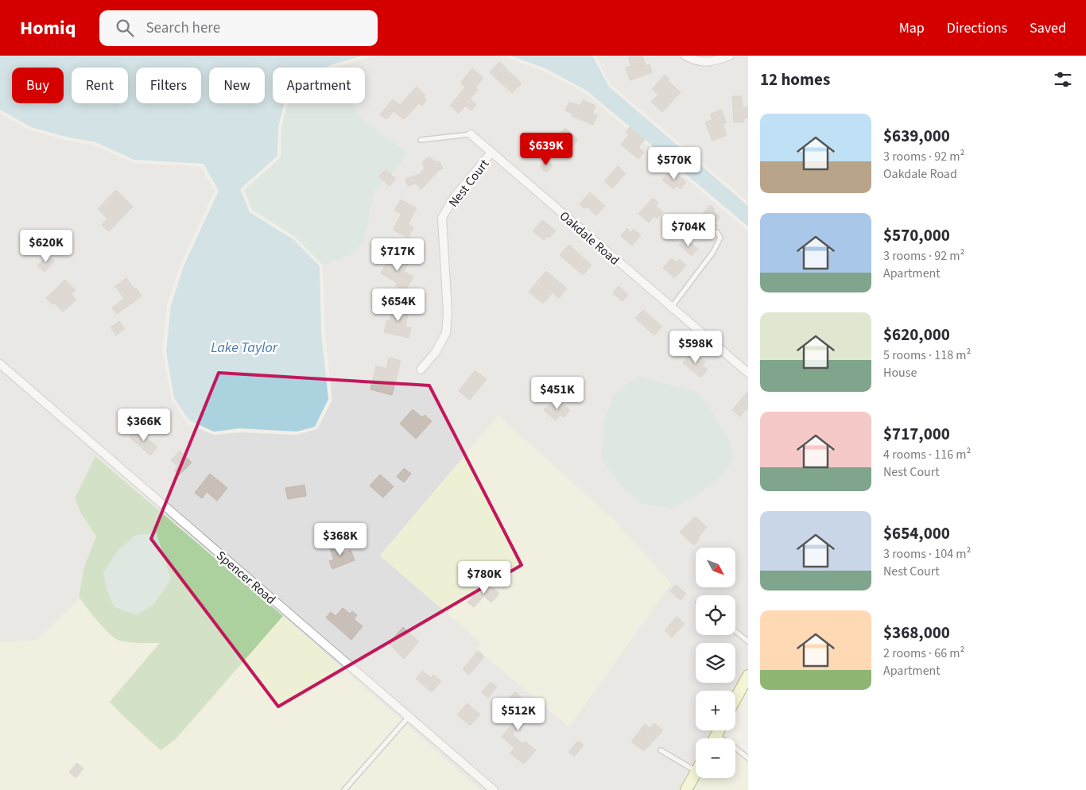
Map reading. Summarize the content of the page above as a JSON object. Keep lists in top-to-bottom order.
{
  "streets": {
    "street": ["Nest Court", "Oakdale Road", "Spencer Road"]
  },
  "crossings": [
    ["Nest Court", "Oakdale Road"]
  ],
  "water": ["Lake Taylor"],
  "north": "bottom right",
  "page": {
    "header": "Homiq",
    "search": "Search here",
    "nav": ["Map", "Directions", "Saved"],
    "heading": "12 homes",
    "chip": [
      "Buy",
      "Rent",
      "Filters",
      "New",
      "Apartment"
    ],
    "list": [
      {
        "name": "$639,000",
        "note": "3 rooms · 92 m² · Oakdale Road"
      },
      {
        "name": "$570,000",
        "note": "3 rooms · 92 m² · Apartment"
      },
      {
        "name": "$620,000",
        "note": "5 rooms · 118 m² · House"
      },
      {
        "name": "$717,000",
        "note": "4 rooms · 116 m² · Nest Court"
      },
      {
        "name": "$654,000",
        "note": "3 rooms · 104 m² · Nest Court"
      },
      {
        "name": "$368,000",
        "note": "2 rooms · 66 m² · Apartment"
      }
    ],
    "price": [
      "$639K",
      "$570K",
      "$704K",
      "$620K",
      "$717K",
      "$654K",
      "$598K",
      "$451K",
      "$366K",
      "$368K",
      "$780K",
      "$512K"
    ],
    "map_buttons": ["+", "−"]
  }
}
